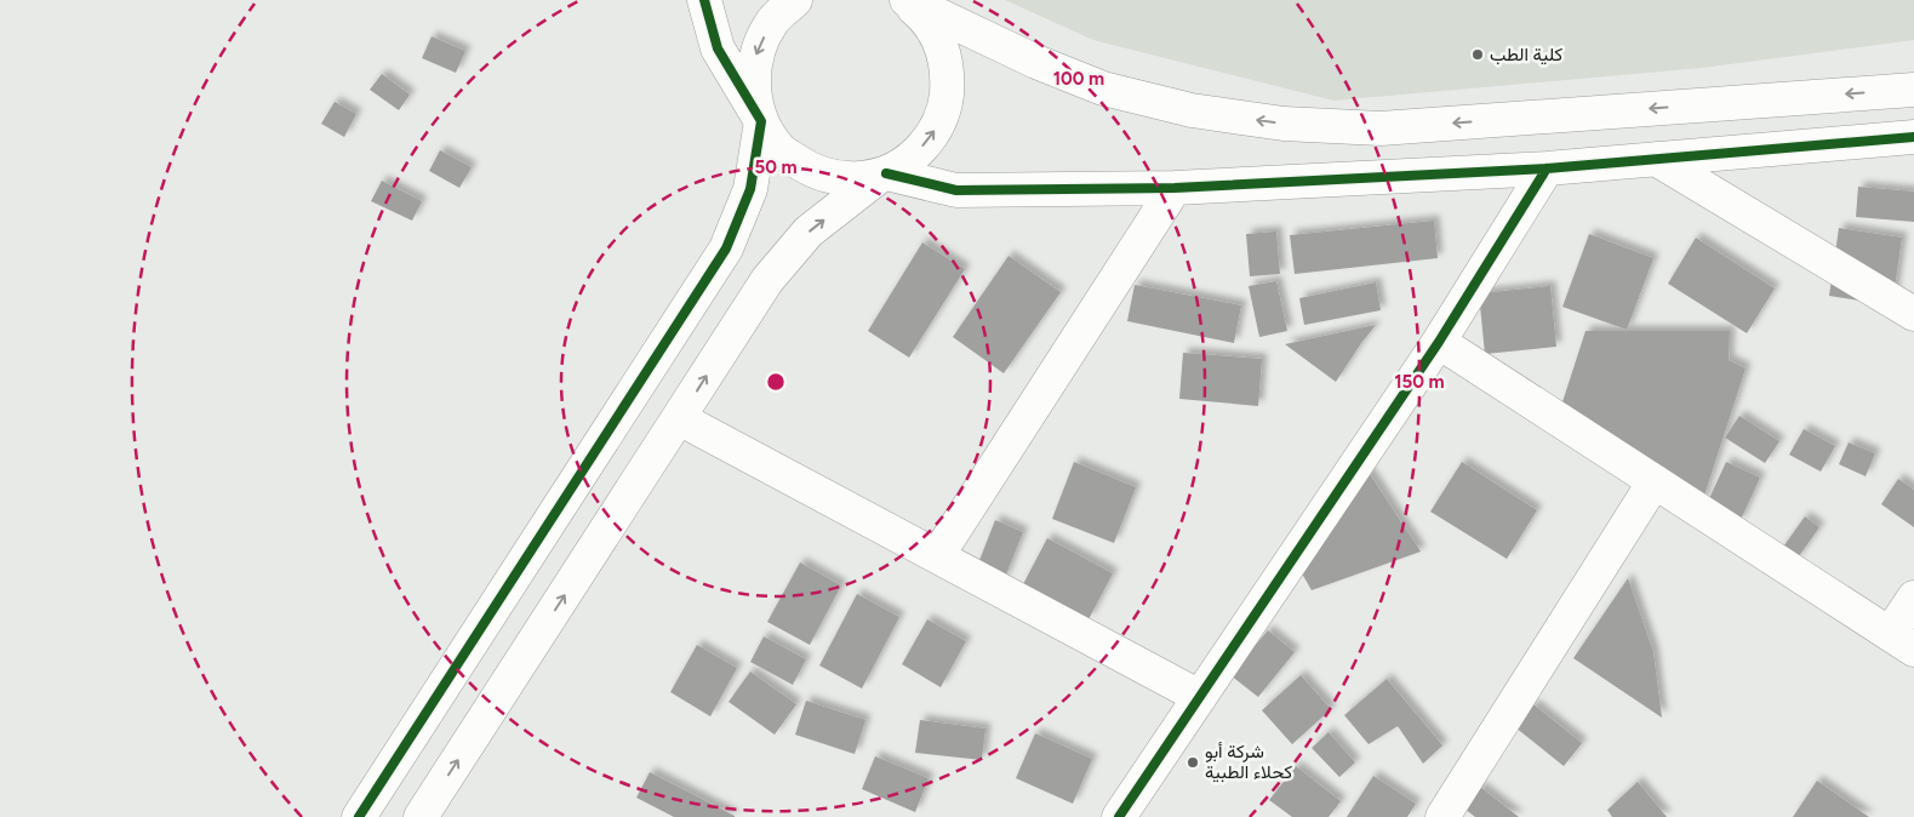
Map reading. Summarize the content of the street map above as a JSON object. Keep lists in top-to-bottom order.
{
  "places": ["كلية الطب", "شركة أبو كحلاء الطبية"],
  "rings": ["100 m", "50 m", "150 m"]
}
